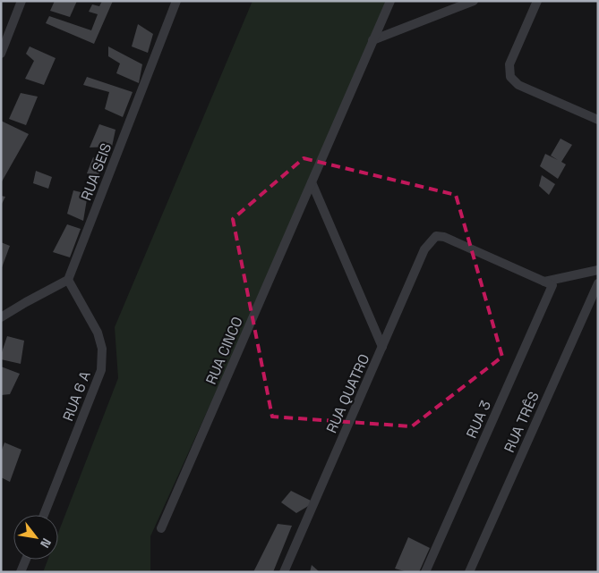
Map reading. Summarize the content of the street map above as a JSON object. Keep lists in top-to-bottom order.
{
  "streets": {
    "street": [
      "RUA SEIS",
      "RUA CINCO",
      "RUA QUATRO",
      "RUA 6 A",
      "RUA 3",
      "RUA TRÊS"
    ]
  },
  "crossings": [
    ["RUA SEIS", "RUA 6 A"],
    ["RUA QUATRO", "RUA 3"]
  ],
  "north": "bottom right"
}
